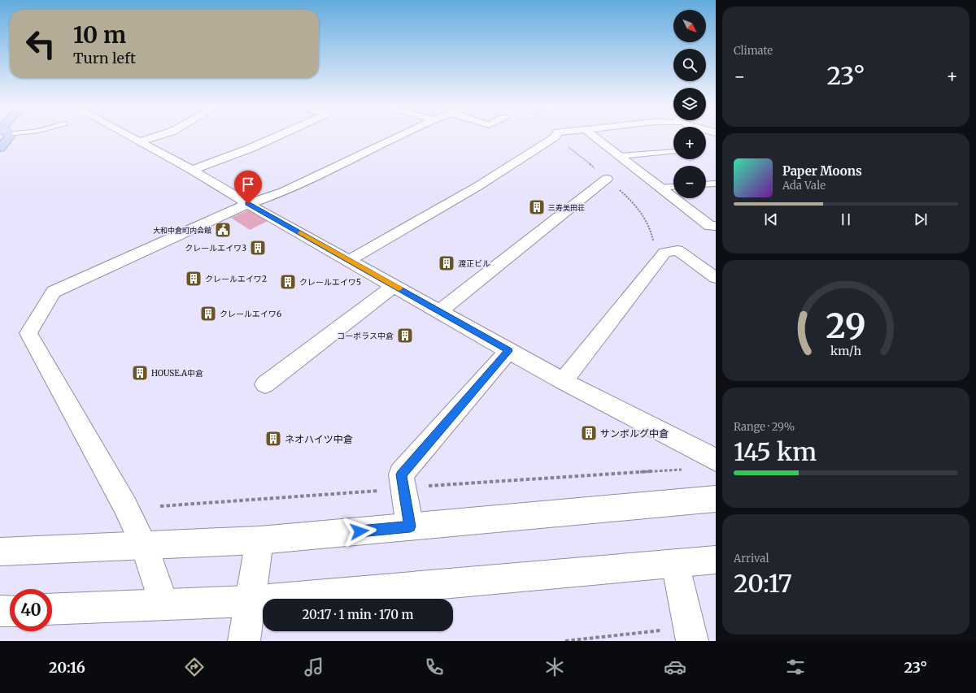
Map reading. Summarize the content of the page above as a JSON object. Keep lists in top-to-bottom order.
{
  "places": {
    "building": [
      "三寿美田荘",
      "クレールエイワ3",
      "渡正ビル",
      "クレールエイワ2",
      "クレールエイワ5",
      "クレールエイワ6",
      "コーポラス中倉",
      "HOUSE.A中倉",
      "サンボルグ中倉",
      "ネオハイツ中倉"
    ],
    "public building": ["大和中倉町内会館"]
  },
  "north": "bottom right",
  "page": {
    "tile": [
      "Climate",
      ["Range · 29%", "145 km"],
      ["Arrival", "20:17"]
    ],
    "map_buttons": ["+", "−"],
    "turn": ["10 m", "Turn left"],
    "heat": ["−", "23°", "+"],
    "song": ["Paper Moons", "Ada Vale"],
    "limit": "40",
    "trip": "20:17 · 1 min · 170 m",
    "tabs": ["20:16", "23°"],
    "gauge": ["29", "km/h"]
  }
}
